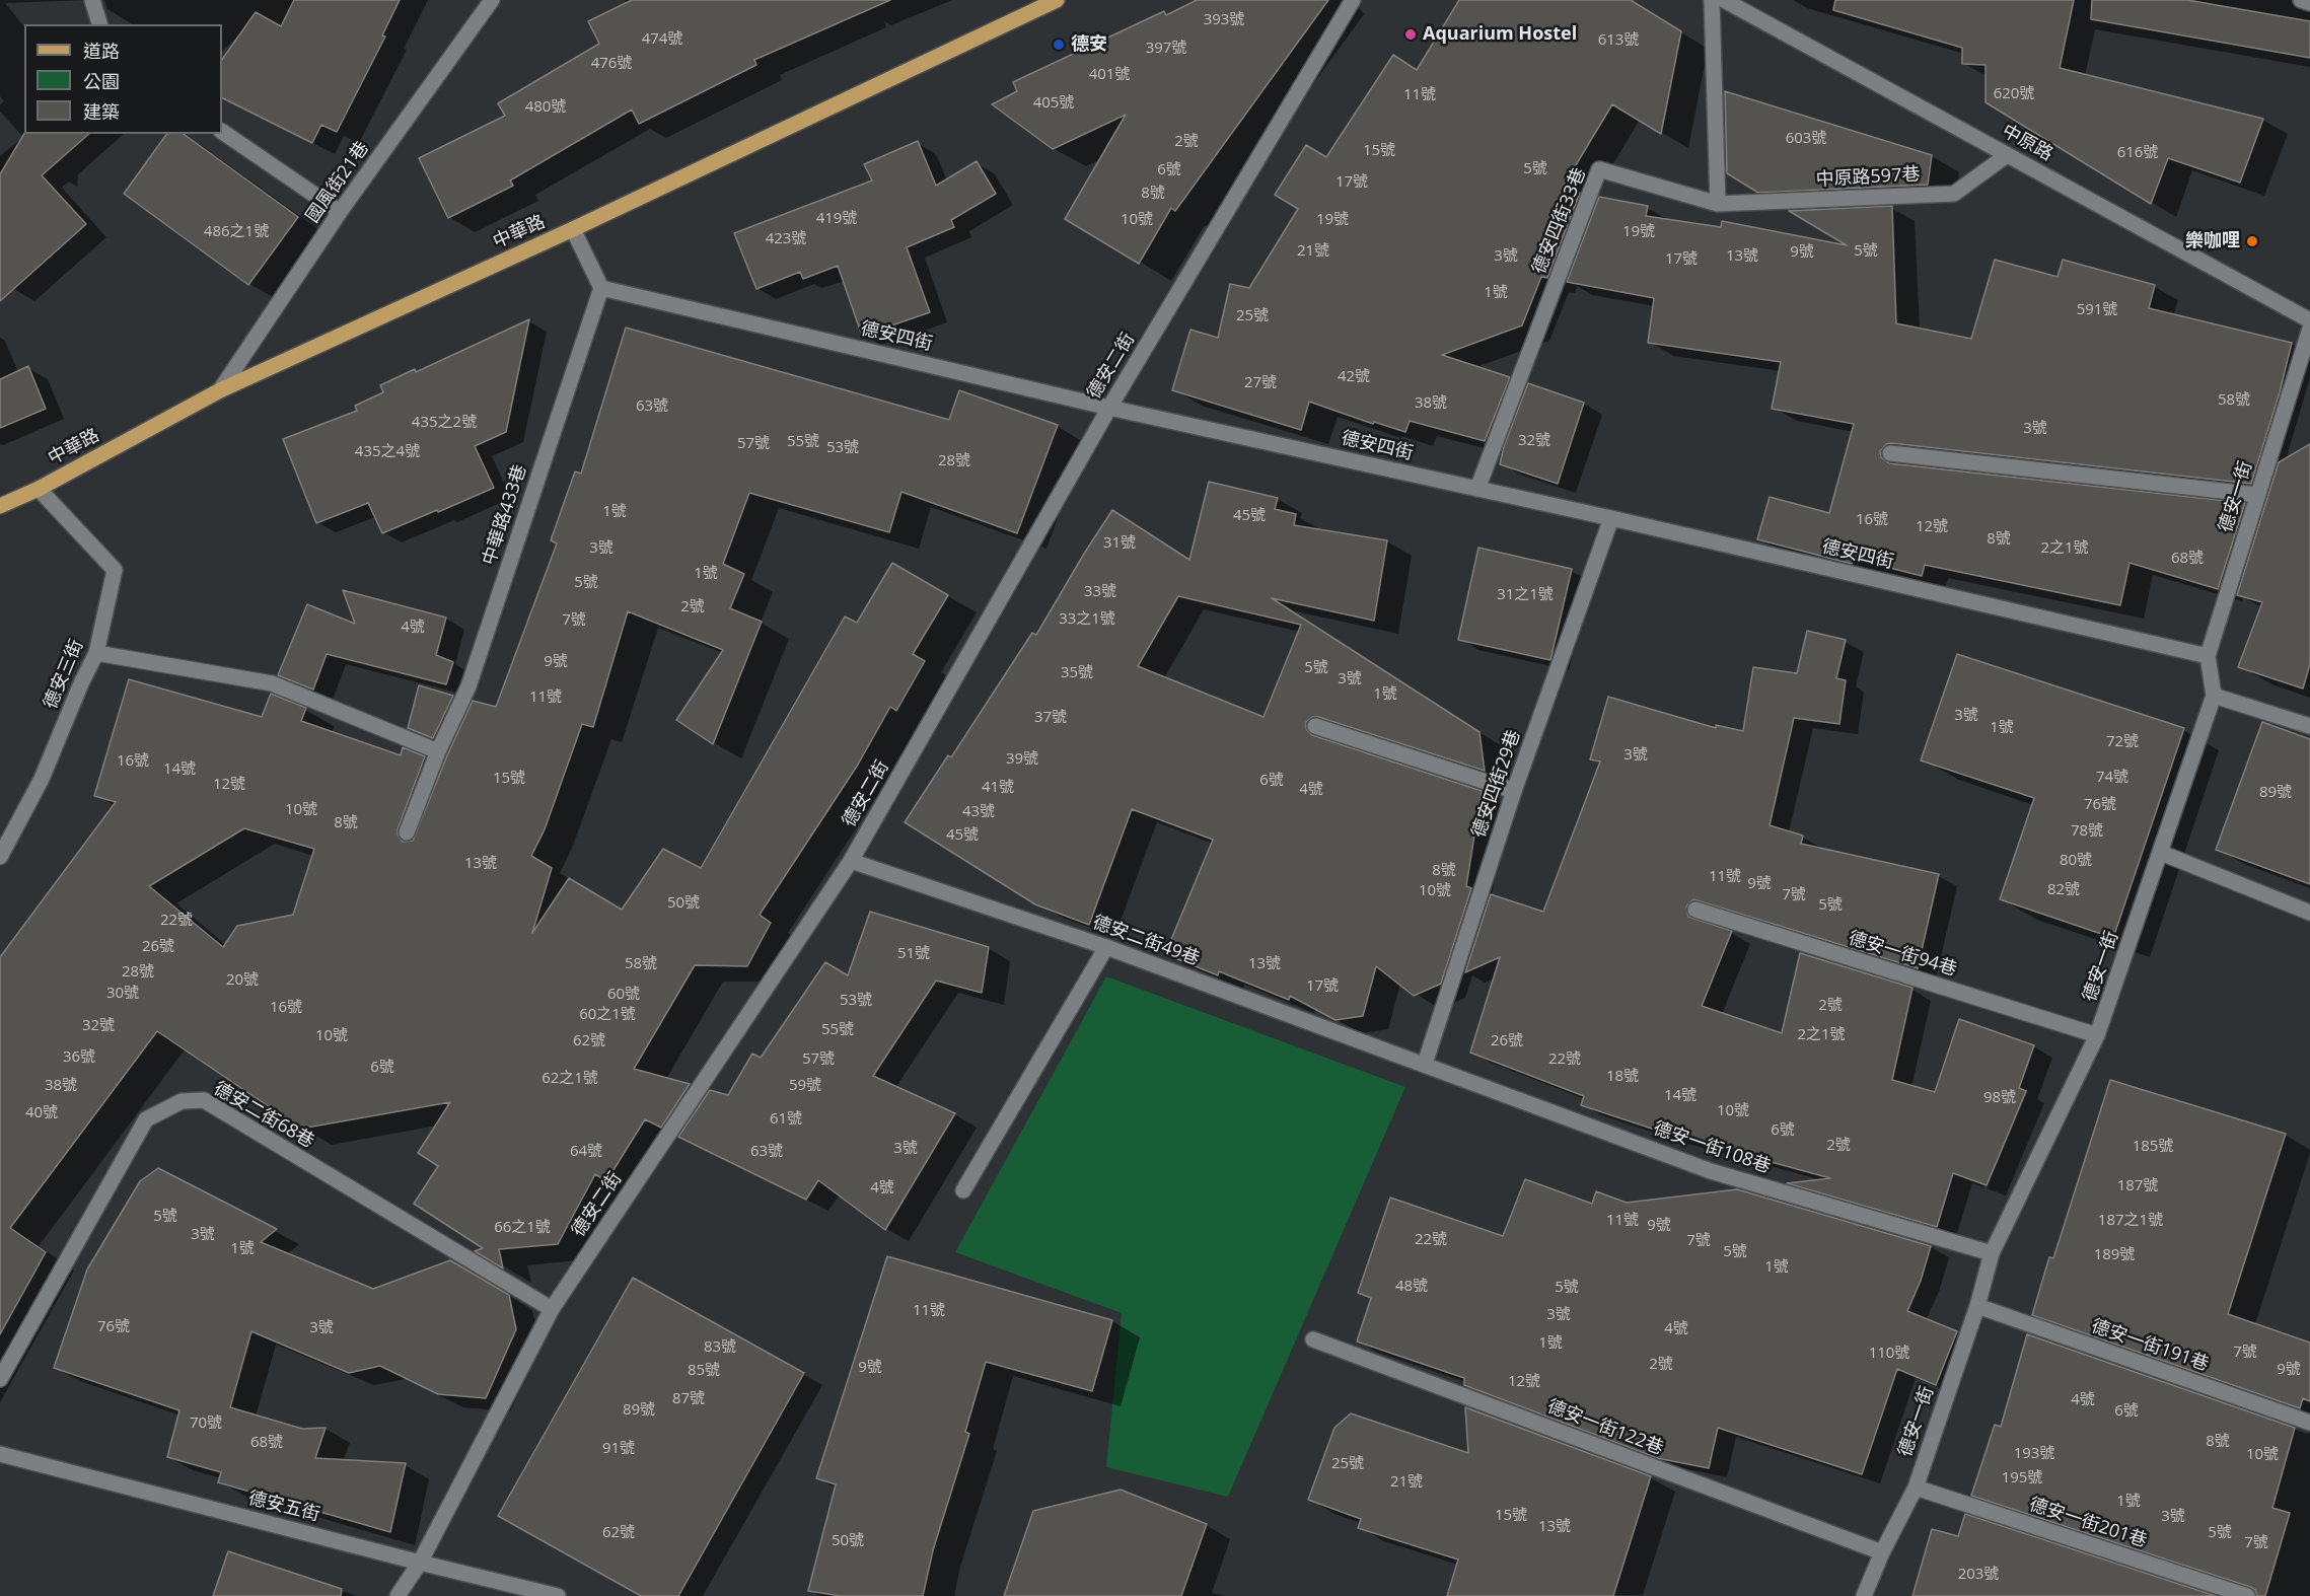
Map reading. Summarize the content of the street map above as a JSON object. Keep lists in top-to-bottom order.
{
  "streets": {
    "main road": ["中華路"],
    "street": [
      "中原路",
      "中原路597巷",
      "國風街21巷",
      "德安四街33巷",
      "德安四街",
      "德安二街",
      "德安一街",
      "中華路433巷",
      "德安三街",
      "德安四街29巷",
      "德安二街49巷",
      "德安一街94巷",
      "德安二街68巷",
      "德安一街108巷",
      "德安一街191巷",
      "德安一街122巷",
      "德安五街",
      "德安一街201巷"
    ]
  },
  "crossings": [
    ["中原路", "中原路597巷"],
    ["中原路597巷", "德安四街33巷"],
    ["國風街21巷", "中華路"],
    ["德安四街33巷", "德安四街"],
    ["中華路", "德安三街"],
    ["德安四街", "德安二街"],
    ["德安四街", "德安一街"],
    ["德安四街", "中華路433巷"],
    ["德安四街", "德安四街29巷"],
    ["德安二街", "德安二街49巷"],
    ["德安二街", "德安二街68巷"],
    ["德安二街", "德安五街"],
    ["德安一街", "德安一街94巷"],
    ["德安一街", "德安一街108巷"],
    ["德安一街", "德安一街191巷"],
    ["德安一街", "德安一街122巷"],
    ["德安一街", "德安一街201巷"],
    ["德安四街29巷", "德安二街49巷"],
    ["德安四街29巷", "德安一街108巷"],
    ["德安二街49巷", "德安一街108巷"]
  ],
  "places": ["Aquarium Hostel", "德安", "樂咖哩"],
  "house_numbers": [
    "393號",
    "474號",
    "613號",
    "397號",
    "476號",
    "401號",
    "620號",
    "11號",
    "405號",
    "480號",
    "603號",
    "2號",
    "15號",
    "616號",
    "5號",
    "6號",
    "17號",
    "8號",
    "419號",
    "10號",
    "19號",
    "486之1號",
    "19號",
    "423號",
    "21號",
    "5號",
    "9號",
    "3號",
    "13號",
    "17號",
    "1號",
    "591號",
    "25號",
    "42號",
    "27號",
    "58號",
    "38號",
    "63號",
    "435之2號",
    "3號",
    "32號",
    "55號",
    "57號",
    "53號",
    "435之4號",
    "28號",
    "1號",
    "45號",
    "16號",
    "12號",
    "8號",
    "31號",
    "3號",
    "2之1號",
    "68號",
    "1號",
    "5號",
    "33號",
    "31之1號",
    "2號",
    "33之1號",
    "7號",
    "4號",
    "9號",
    "5號",
    "35號",
    "3號",
    "1號",
    "11號",
    "3號",
    "37號",
    "1號",
    "72號",
    "3號",
    "39號",
    "16號",
    "14號",
    "74號",
    "15號",
    "6號",
    "12號",
    "41號",
    "4號",
    "89號",
    "76號",
    "10號",
    "43號",
    "8號",
    "78號",
    "45號",
    "80號",
    "13號",
    "8號",
    "11號",
    "9號",
    "82號",
    "10號",
    "7號",
    "50號",
    "5號",
    "22號",
    "26號",
    "51號",
    "58號",
    "13號",
    "28號",
    "20號",
    "17號",
    "30號",
    "60號",
    "53號",
    "2號",
    "16號",
    "60之1號",
    "32號",
    "55號",
    "2之1號",
    "10號",
    "62號",
    "26號",
    "36號",
    "57號",
    "22號",
    "6號",
    "18號",
    "62之1號",
    "38號",
    "59號",
    "14號",
    "98號",
    "10號",
    "40號",
    "61號",
    "6號",
    "2號",
    "185號",
    "3號",
    "64號",
    "63號",
    "187號",
    "4號",
    "5號",
    "11號",
    "187之1號",
    "9號",
    "66之1號",
    "3號",
    "22號",
    "7號",
    "1號",
    "5號",
    "189號",
    "1號",
    "48號",
    "5號",
    "11號",
    "3號",
    "76號",
    "3號",
    "4號",
    "1號",
    "83號",
    "7號",
    "110號",
    "2號",
    "9號",
    "9號",
    "85號",
    "12號",
    "87號",
    "4號",
    "89號",
    "6號",
    "70號",
    "8號",
    "68號",
    "91號",
    "193號",
    "10號",
    "25號",
    "195號",
    "21號",
    "1號",
    "15號",
    "3號",
    "13號",
    "62號",
    "5號",
    "50號",
    "7號",
    "203號"
  ],
  "legend": ["道路", "公園", "建築"]
}
